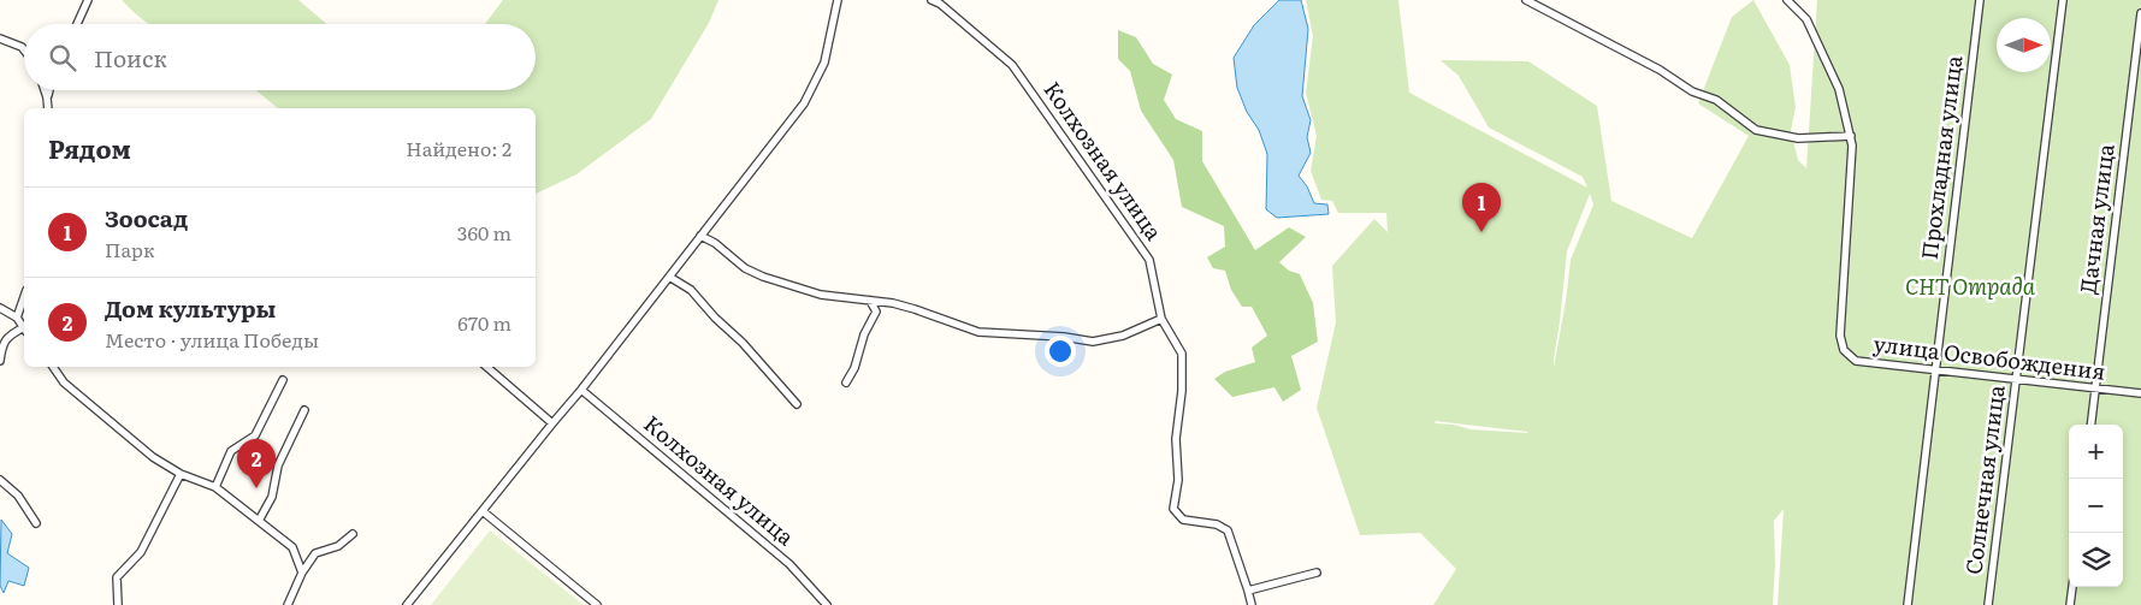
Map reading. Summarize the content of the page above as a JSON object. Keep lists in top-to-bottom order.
{
  "streets": {
    "street": [
      "Прохладная улица",
      "Колхозная улица",
      "Дачная улица",
      "улица Освобождения",
      "Солнечная улица"
    ]
  },
  "crossings": [
    ["Прохладная улица", "улица Освобождения"],
    ["Дачная улица", "улица Освобождения"],
    ["улица Освобождения", "Солнечная улица"]
  ],
  "parks": ["СНТ Отрада"],
  "north": "right",
  "page": {
    "search": "Поиск",
    "heading": ["Рядом", "Найдено: 2"],
    "pins": ["1", "2"],
    "list": [
      {
        "mark": "1",
        "name": "Зоосад",
        "note": "Парк",
        "value": "360 m"
      },
      {
        "mark": "2",
        "name": "Дом культуры",
        "note": "Место · улица Победы",
        "value": "670 m"
      }
    ],
    "map_buttons": ["+", "−"]
  }
}
